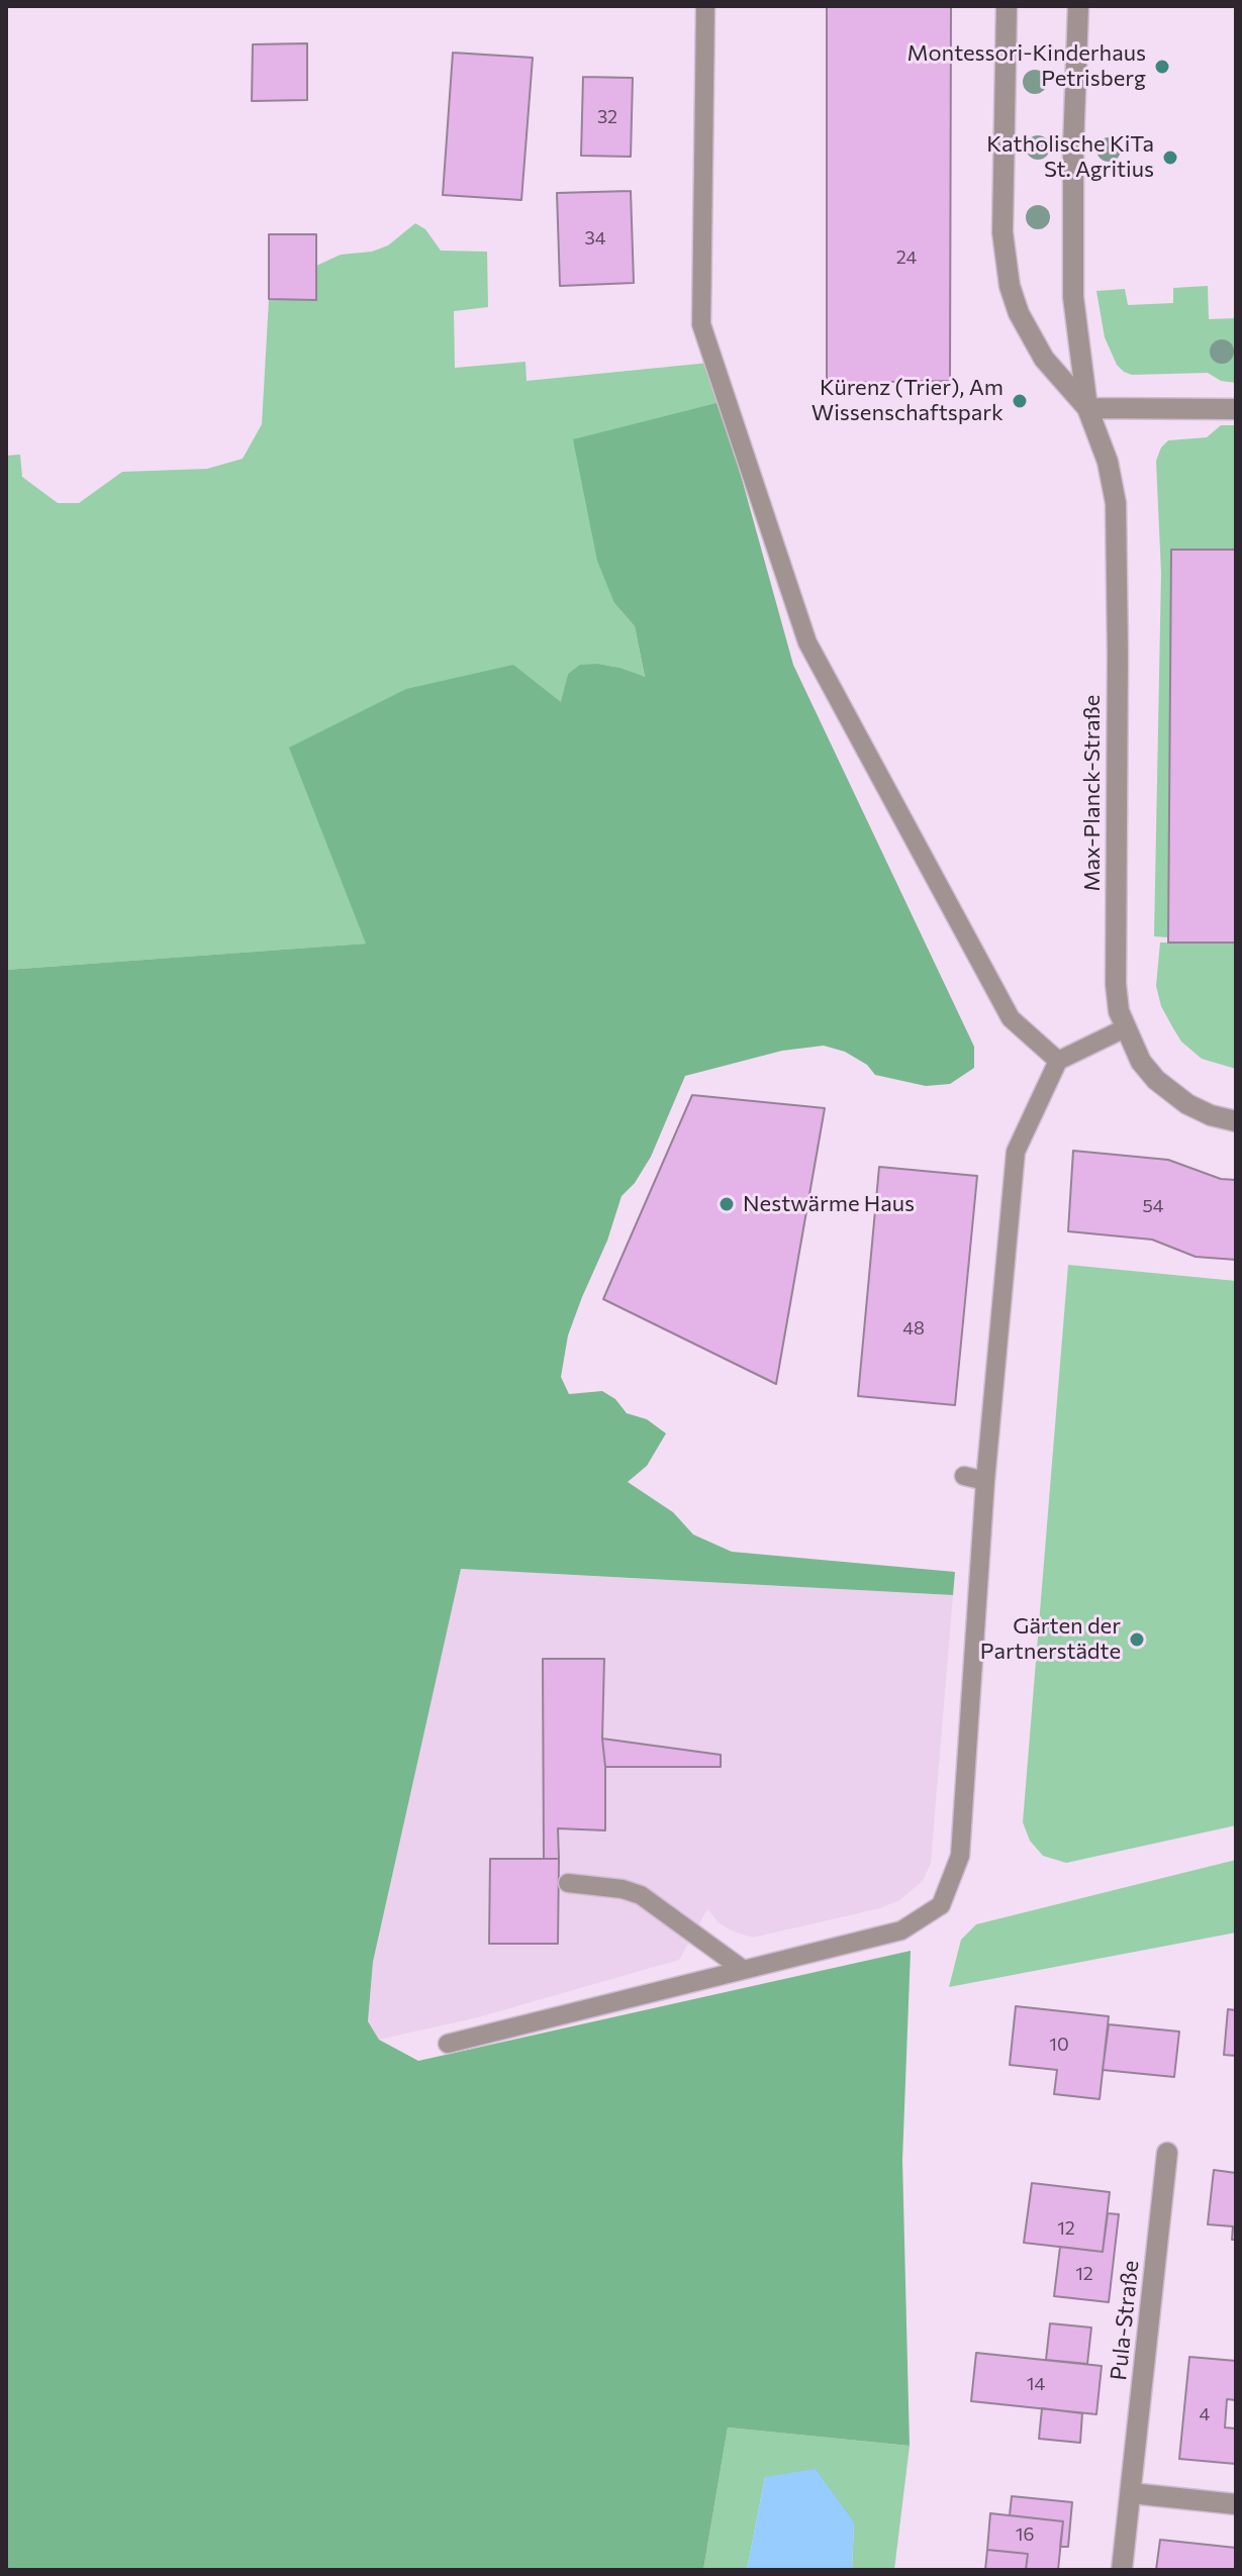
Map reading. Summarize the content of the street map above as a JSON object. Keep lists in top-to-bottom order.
{
  "streets": {
    "street": ["Max-Planck-Straße", "Pula-Straße"]
  },
  "places": [
    "Montessori-Kinderhaus Petrisberg",
    "Katholische KiTa St. Agritius",
    "Kürenz (Trier), Am Wissenschaftspark",
    "Nestwärme Haus",
    "Gärten der Partnerstädte"
  ],
  "house_numbers": [
    "32",
    "34",
    "24",
    "54",
    "48",
    "10",
    "12",
    "12",
    "14",
    "4",
    "16"
  ]
}
